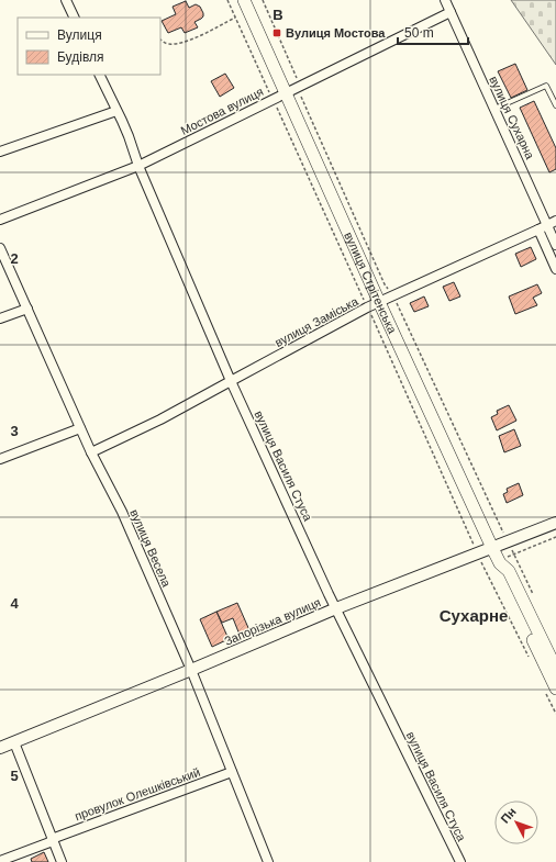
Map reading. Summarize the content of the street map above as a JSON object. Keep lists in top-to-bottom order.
{
  "streets": {
    "main road": ["вулиця Стрітенська"],
    "street": [
      "Мостова вулиця",
      "вулиця Сухарна",
      "вулиця Заміська",
      "вулиця Василя Стуса",
      "вулиця Весела",
      "Запорізька вулиця",
      "провулок Олешківський"
    ]
  },
  "crossings": [
    ["Мостова вулиця", "вулиця Сухарна"],
    ["Мостова вулиця", "вулиця Стрітенська"],
    ["Мостова вулиця", "вулиця Василя Стуса"],
    ["вулиця Сухарна", "вулиця Заміська"],
    ["вулиця Стрітенська", "вулиця Заміська"],
    ["вулиця Стрітенська", "Запорізька вулиця"],
    ["вулиця Заміська", "вулиця Василя Стуса"],
    ["вулиця Заміська", "вулиця Весела"],
    ["вулиця Василя Стуса", "Запорізька вулиця"],
    ["вулиця Весела", "Запорізька вулиця"],
    ["вулиця Весела", "провулок Олешківський"]
  ],
  "districts": ["Сухарне"],
  "places": {
    "transit": ["Вулиця Мостова"]
  },
  "legend": ["Вулиця", "Будівля"],
  "scale_bar": "50 m",
  "north": "top left",
  "grid": {
    "columns": ["B"],
    "rows": [
      "2",
      "3",
      "4",
      "5"
    ]
  }
}
